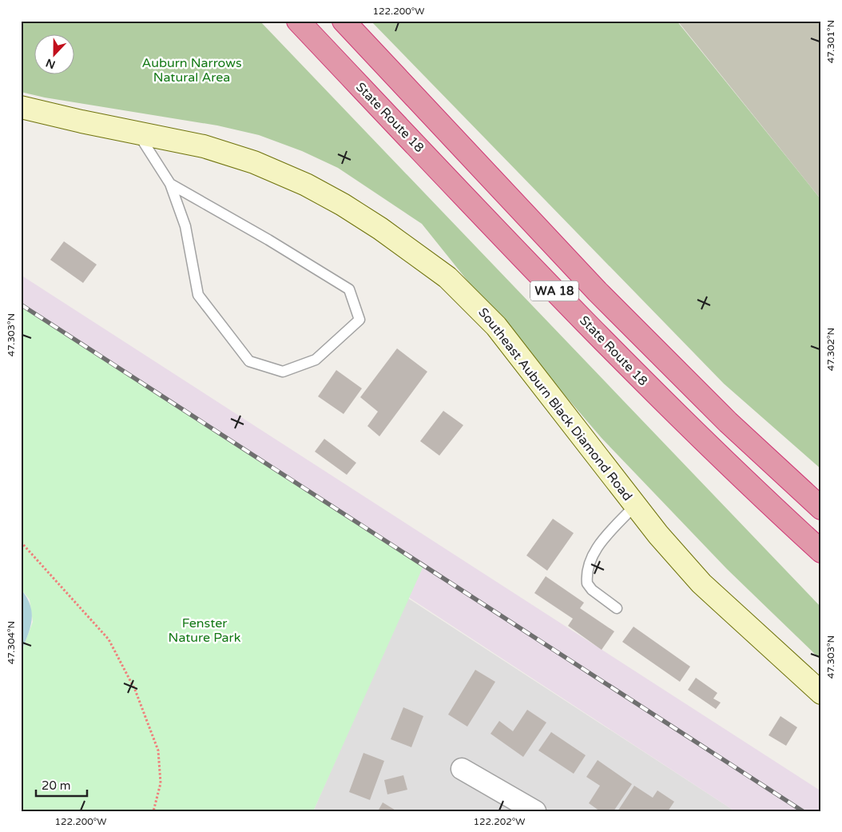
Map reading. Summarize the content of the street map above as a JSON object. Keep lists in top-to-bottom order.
{
  "streets": {
    "highway": ["State Route 18", "WA 18"],
    "main road": ["Southeast Auburn Black Diamond Road"]
  },
  "parks": ["Auburn Narrows Natural Area", "Fenster Nature Park"],
  "scale_bar": "20 m",
  "north": "bottom",
  "coordinates": [
    "122.200°W",
    "47.301°N",
    "47.303°N",
    "47.302°N",
    "47.304°N",
    "122.202°W"
  ]
}
